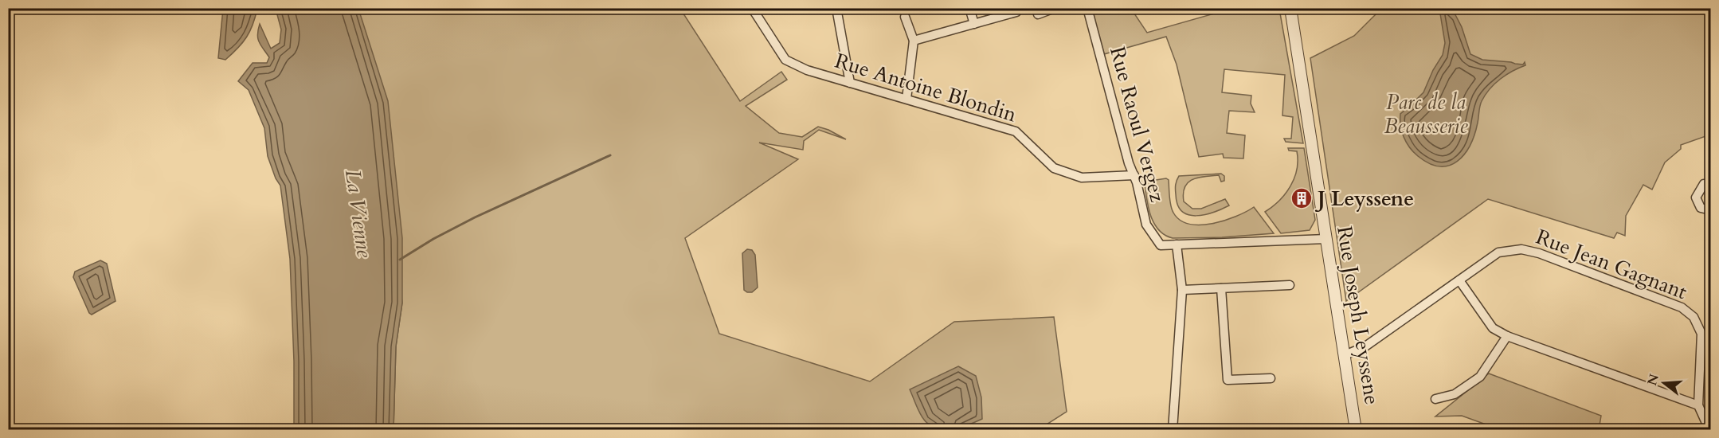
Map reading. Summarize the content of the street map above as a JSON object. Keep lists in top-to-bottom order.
{
  "streets": {
    "street": [
      "Rue Antoine Blondin",
      "Rue Raoul Vergez",
      "Rue Jean Gagnant",
      "Rue Joseph Leyssene"
    ]
  },
  "crossings": [
    ["Rue Antoine Blondin", "Rue Raoul Vergez"],
    ["Rue Jean Gagnant", "Rue Joseph Leyssene"]
  ],
  "water": ["La Vienne"],
  "parks": ["Parc de la Beausserie"],
  "places": {
    "building": ["J Leyssene"]
  },
  "north": "left"
}
